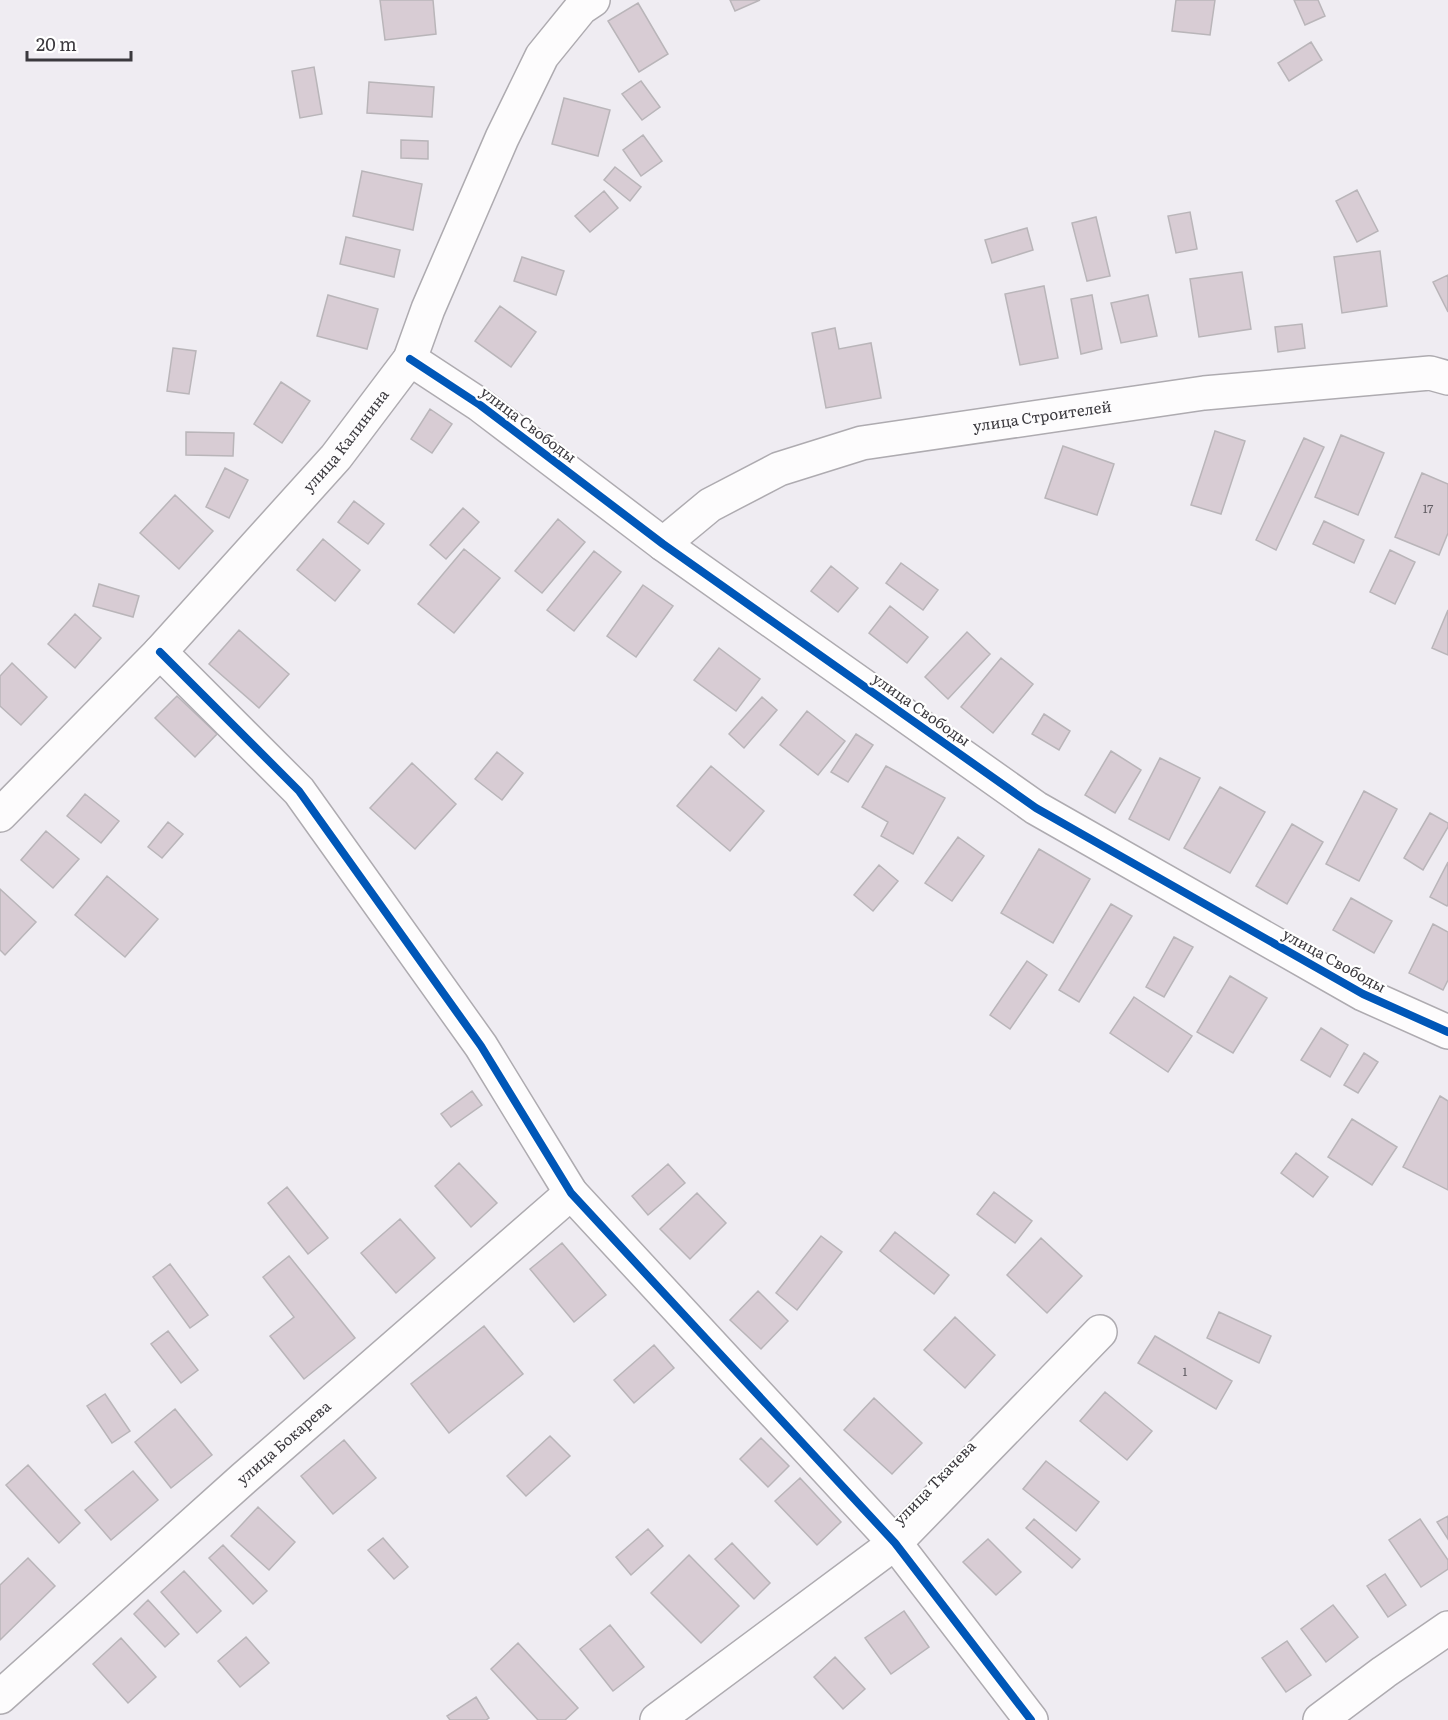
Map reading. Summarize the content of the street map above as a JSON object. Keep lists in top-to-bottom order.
{
  "streets": {
    "street": [
      "улица Строителей",
      "улица Свободы",
      "улица Калинина",
      "улица Бокарева",
      "улица Ткачева"
    ]
  },
  "crossings": [
    ["улица Строителей", "улица Свободы"],
    ["улица Свободы", "улица Калинина"]
  ],
  "house_numbers": ["17", "1"],
  "scale_bar": "20 m"
}
